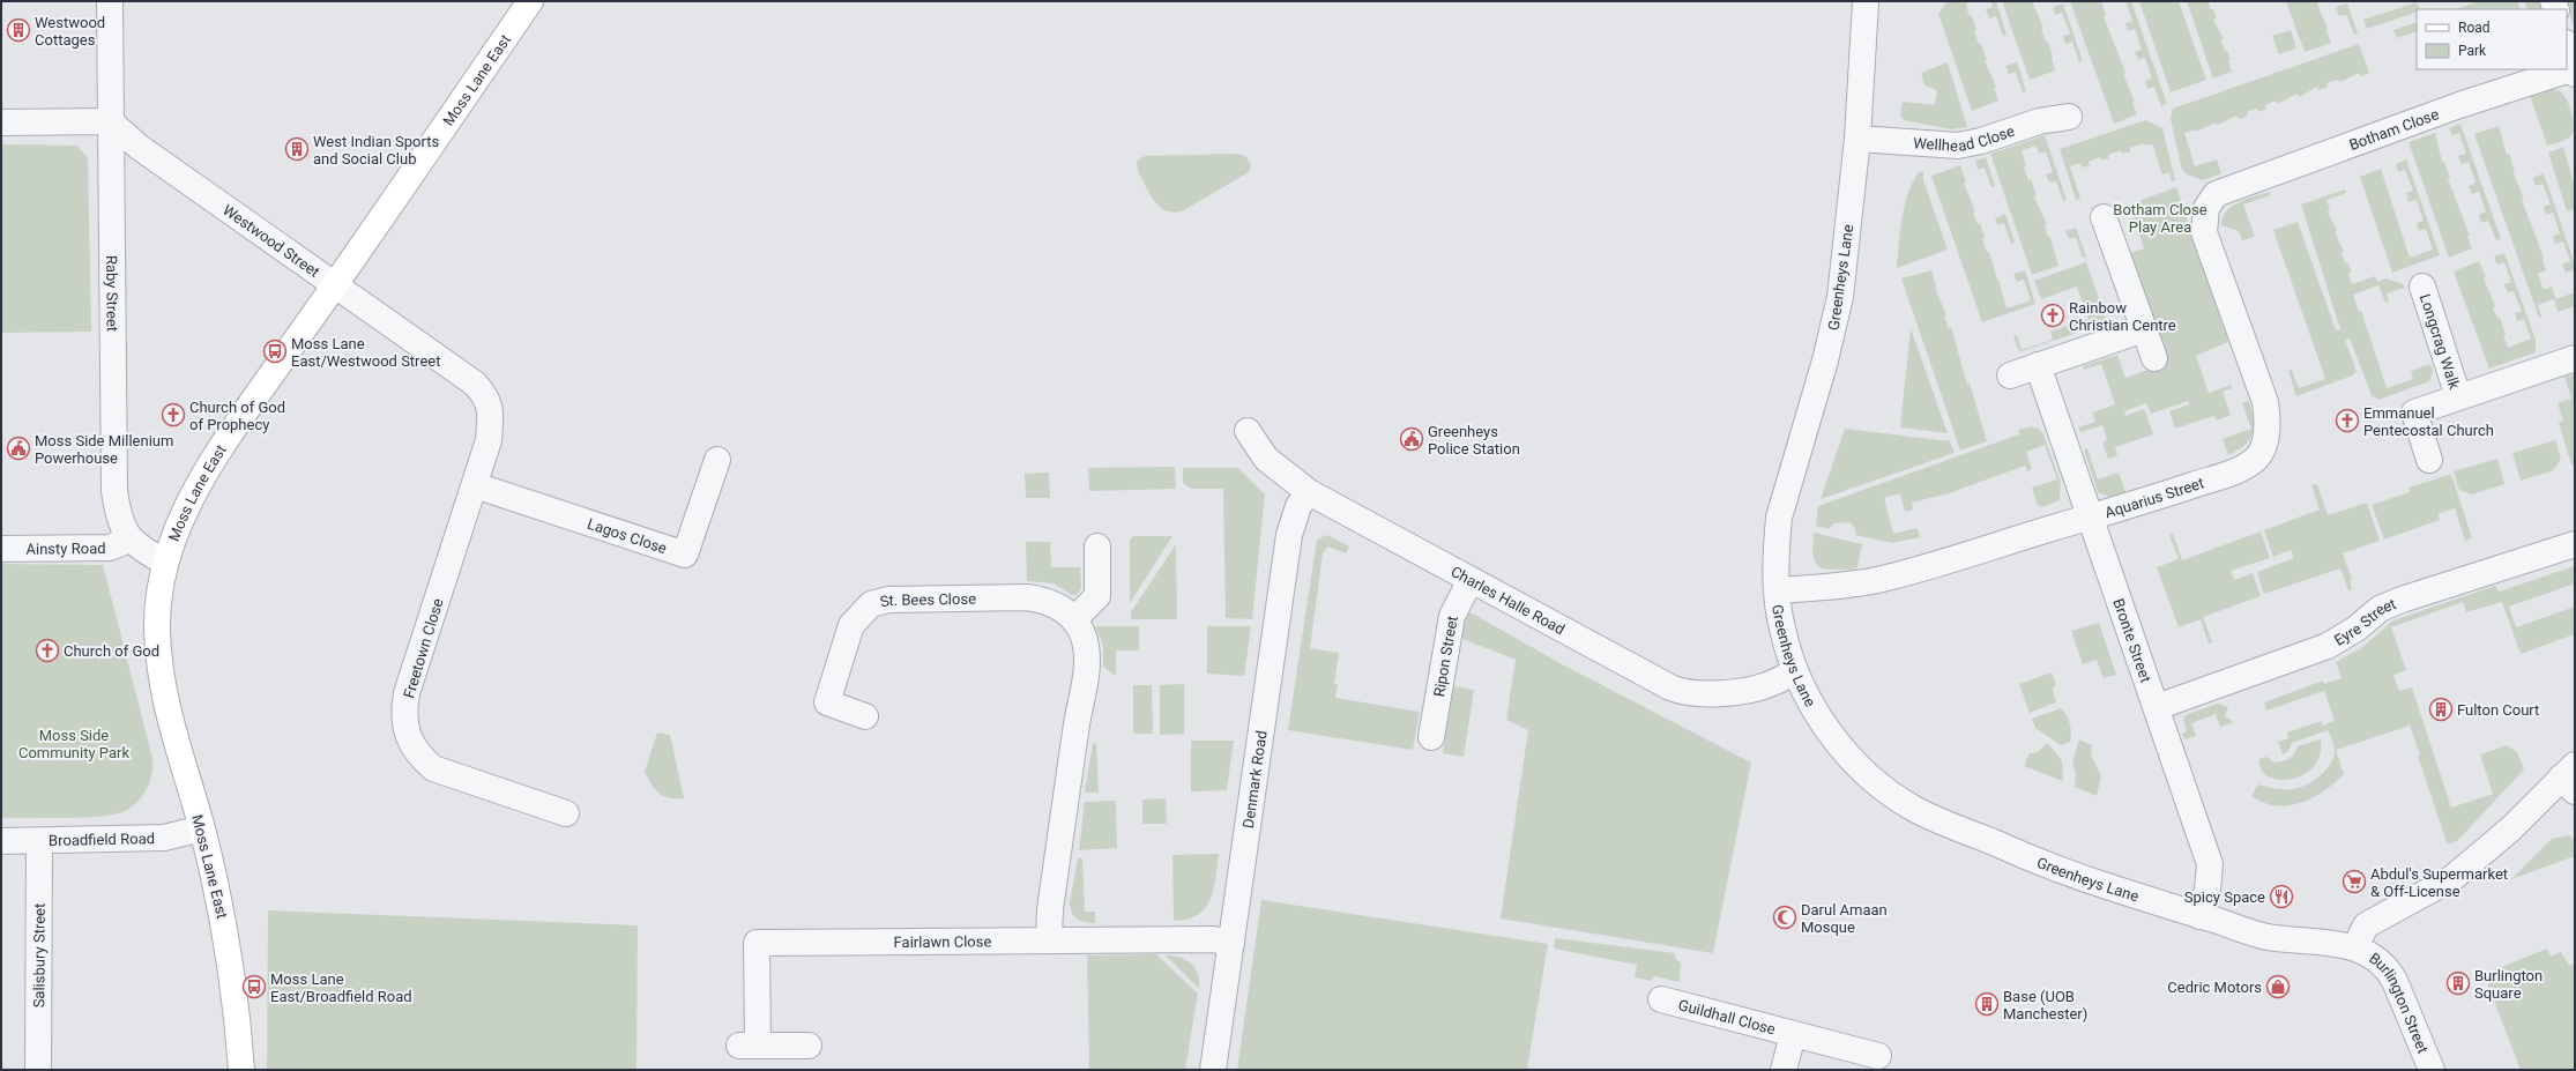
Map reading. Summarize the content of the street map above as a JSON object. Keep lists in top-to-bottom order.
{
  "streets": {
    "main road": ["Moss Lane East"],
    "street": [
      "Botham Close",
      "Wellhead Close",
      "Westwood Street",
      "Greenheys Lane",
      "Raby Street",
      "Longcrag Walk",
      "Aquarius Street",
      "Lagos Close",
      "Ainsty Road",
      "Charles Halle Road",
      "St. Bees Close",
      "Eyre Street",
      "Bronte Street",
      "Freetown Close",
      "Ripon Street",
      "Denmark Road",
      "Broadfield Road",
      "Fairlawn Close",
      "Salisbury Street",
      "Burlington Street",
      "Guildhall Close"
    ]
  },
  "crossings": [
    ["Moss Lane East", "Westwood Street"],
    ["Moss Lane East", "Broadfield Road"],
    ["Botham Close", "Aquarius Street"],
    ["Wellhead Close", "Greenheys Lane"],
    ["Westwood Street", "Raby Street"],
    ["Westwood Street", "Freetown Close"],
    ["Greenheys Lane", "Aquarius Street"],
    ["Greenheys Lane", "Charles Halle Road"],
    ["Greenheys Lane", "Bronte Street"],
    ["Greenheys Lane", "Burlington Street"],
    ["Raby Street", "Ainsty Road"],
    ["Aquarius Street", "Bronte Street"],
    ["Lagos Close", "Freetown Close"],
    ["Charles Halle Road", "Ripon Street"],
    ["Charles Halle Road", "Denmark Road"],
    ["Eyre Street", "Bronte Street"],
    ["Denmark Road", "Fairlawn Close"],
    ["Broadfield Road", "Salisbury Street"]
  ],
  "parks": ["Botham Close Play Area", "Moss Side Community Park"],
  "places": {
    "building": [
      "Westwood Cottages",
      "West Indian Sports and Social Club",
      "Fulton Court",
      "Burlington Square",
      "Base (UOB Manchester)"
    ],
    "church": [
      "Rainbow Christian Centre",
      "Church of God of Prophecy",
      "Emmanuel Pentecostal Church",
      "Church of God"
    ],
    "bus stop": ["Moss Lane East/Westwood Street", "Moss Lane East/Broadfield Road"],
    "public building": ["Greenheys Police Station", "Moss Side Millenium Powerhouse"],
    "supermarket": ["Abdul's Supermarket & Off-License"],
    "restaurant": ["Spicy Space"],
    "mosque": ["Darul Amaan Mosque"],
    "shop": ["Cedric Motors"]
  },
  "legend": ["Road", "Park"]
}
